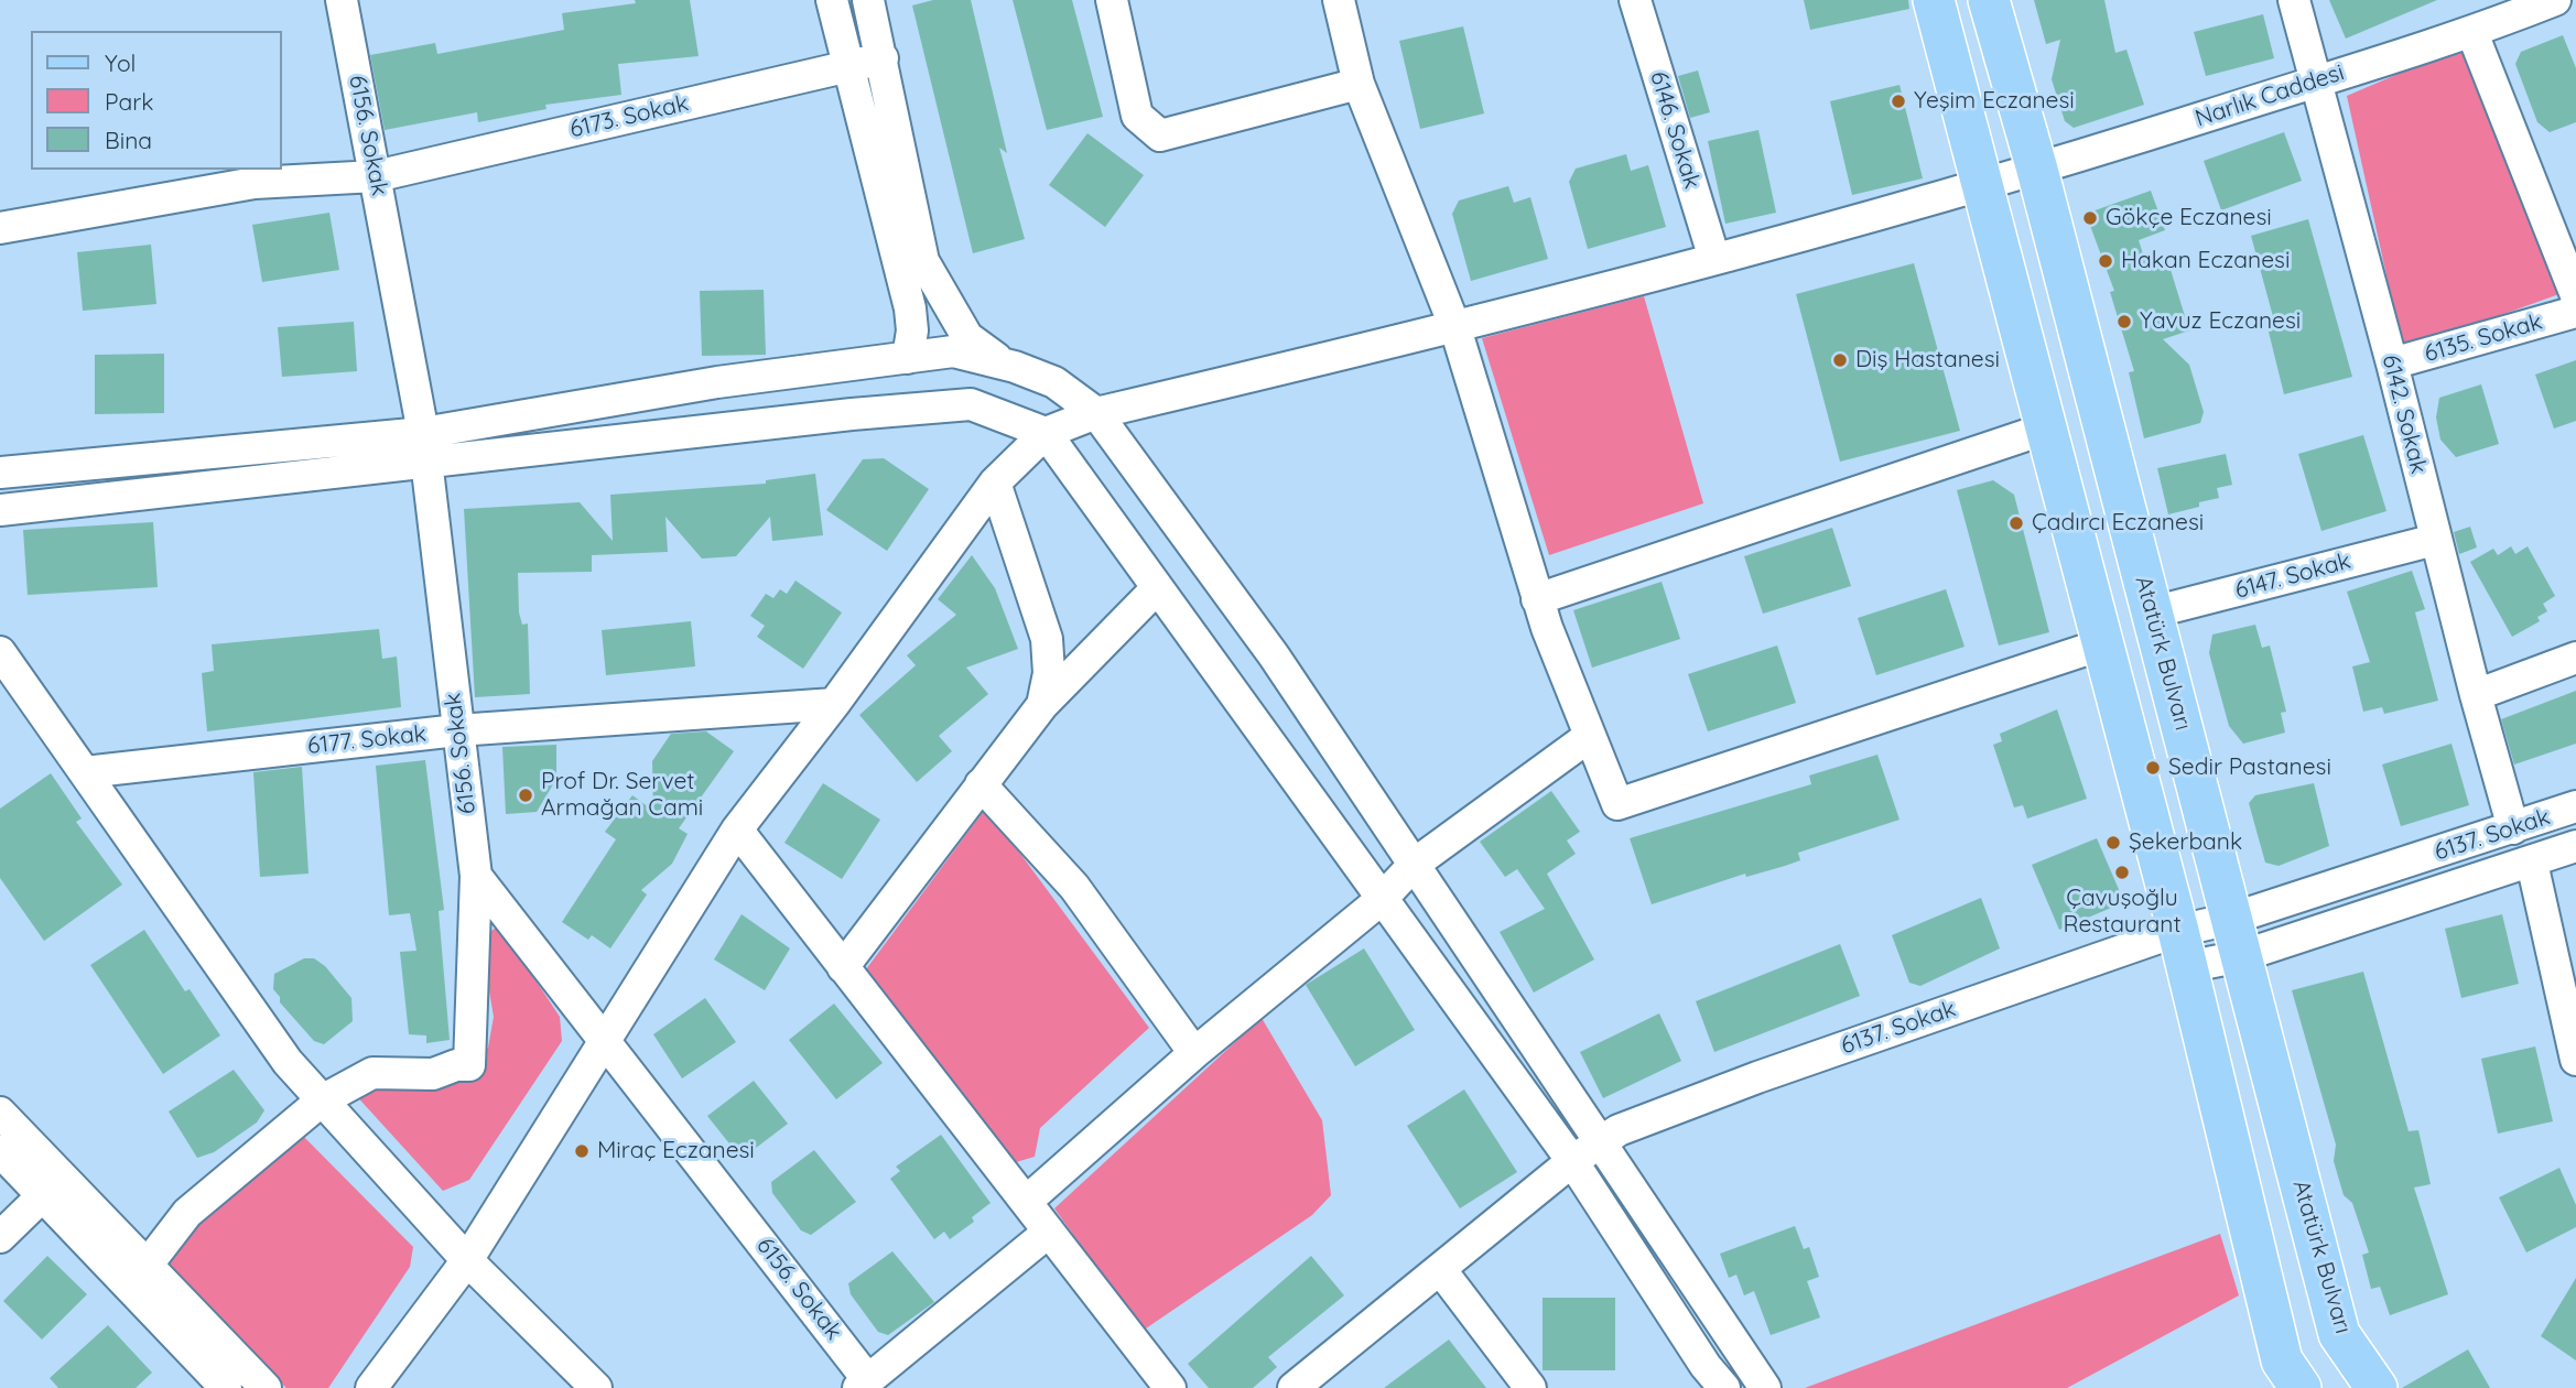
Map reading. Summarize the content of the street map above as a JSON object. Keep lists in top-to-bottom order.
{
  "streets": {
    "main road": ["Atatürk Bulvarı"],
    "street": [
      "Narlık Caddesi",
      "6173. Sokak",
      "6146. Sokak",
      "6156. Sokak",
      "6135. Sokak",
      "6142. Sokak",
      "6147. Sokak",
      "6177. Sokak",
      "6137. Sokak"
    ]
  },
  "crossings": [
    ["Narlık Caddesi", "6146. Sokak"],
    ["Narlık Caddesi", "6142. Sokak"],
    ["Narlık Caddesi", "Atatürk Bulvarı"],
    ["6173. Sokak", "6156. Sokak"],
    ["6156. Sokak", "6177. Sokak"],
    ["6135. Sokak", "6142. Sokak"],
    ["6142. Sokak", "6147. Sokak"],
    ["6142. Sokak", "6137. Sokak"],
    ["6147. Sokak", "Atatürk Bulvarı"],
    ["Atatürk Bulvarı", "6137. Sokak"]
  ],
  "places": [
    "Yeşim Eczanesi",
    "Gökçe Eczanesi",
    "Hakan Eczanesi",
    "Yavuz Eczanesi",
    "Diş Hastanesi",
    "Çadırcı Eczanesi",
    "Sedir Pastanesi",
    "Prof Dr. Servet Armağan Cami",
    "Şekerbank",
    "Çavuşoğlu Restaurant",
    "Miraç Eczanesi"
  ],
  "legend": ["Yol", "Park", "Bina"]
}
